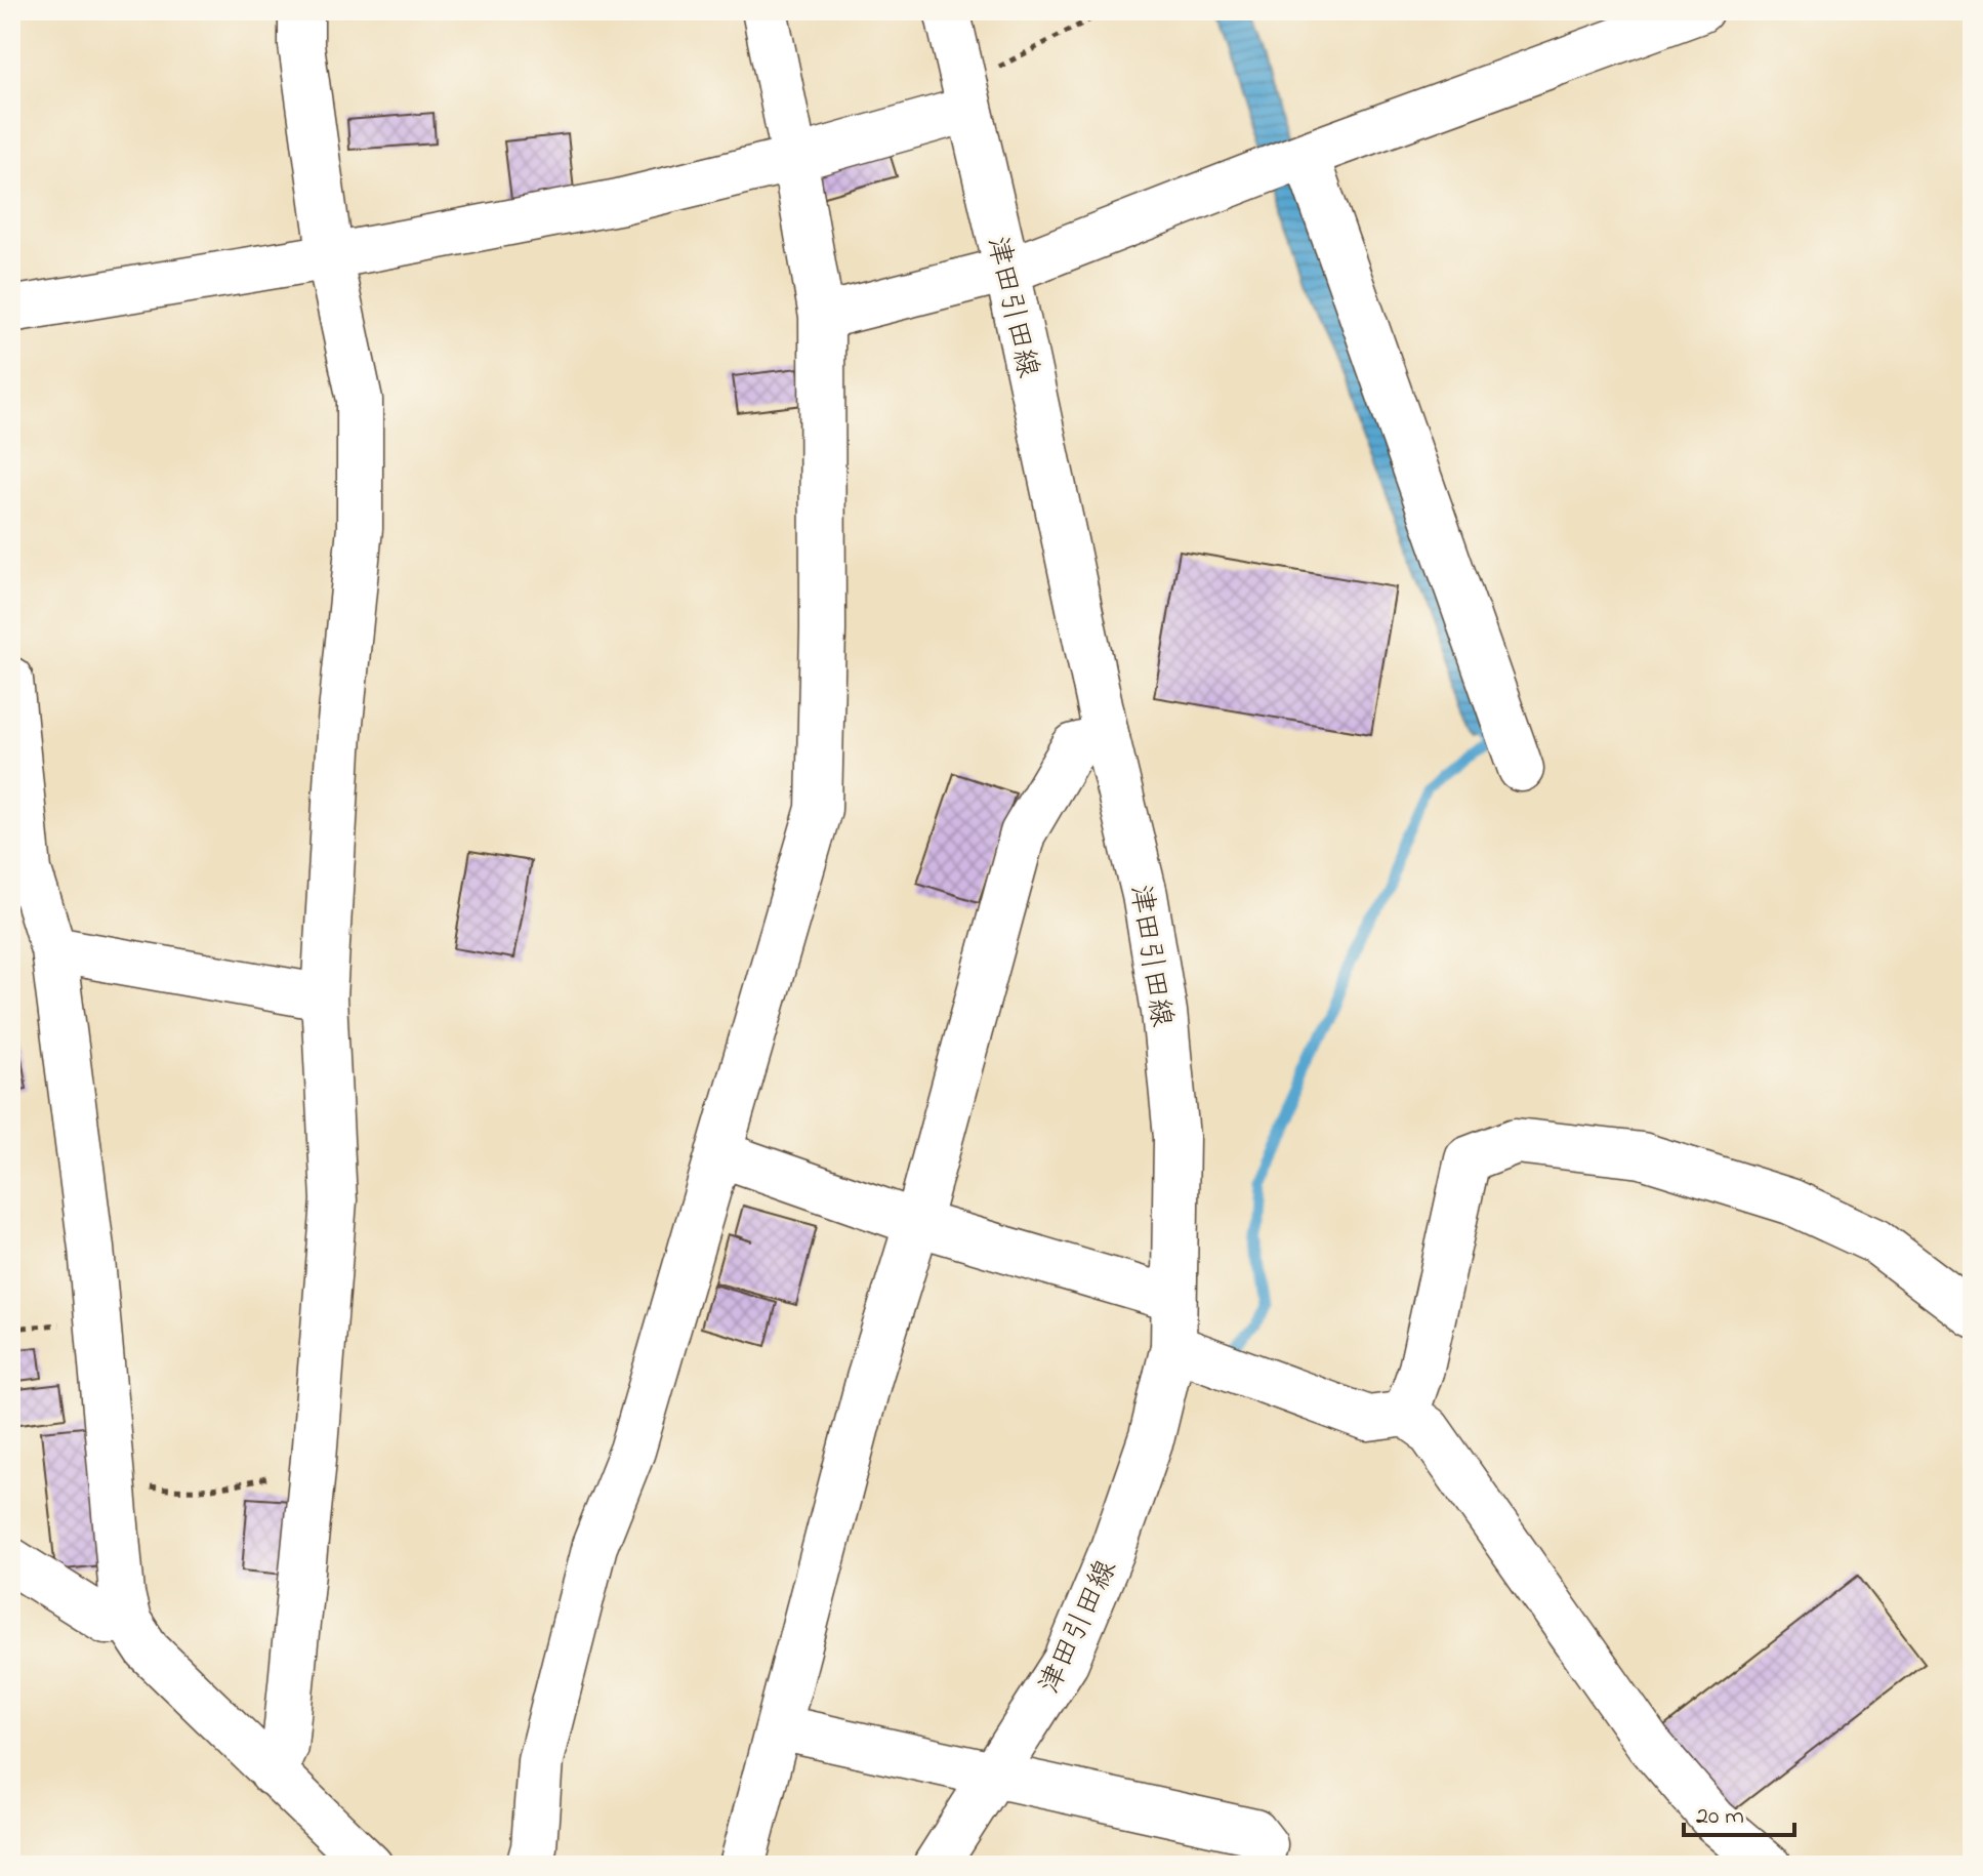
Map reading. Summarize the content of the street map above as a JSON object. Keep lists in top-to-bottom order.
{
  "streets": {
    "street": ["津田引田線"]
  },
  "scale_bar": "20 m"
}
